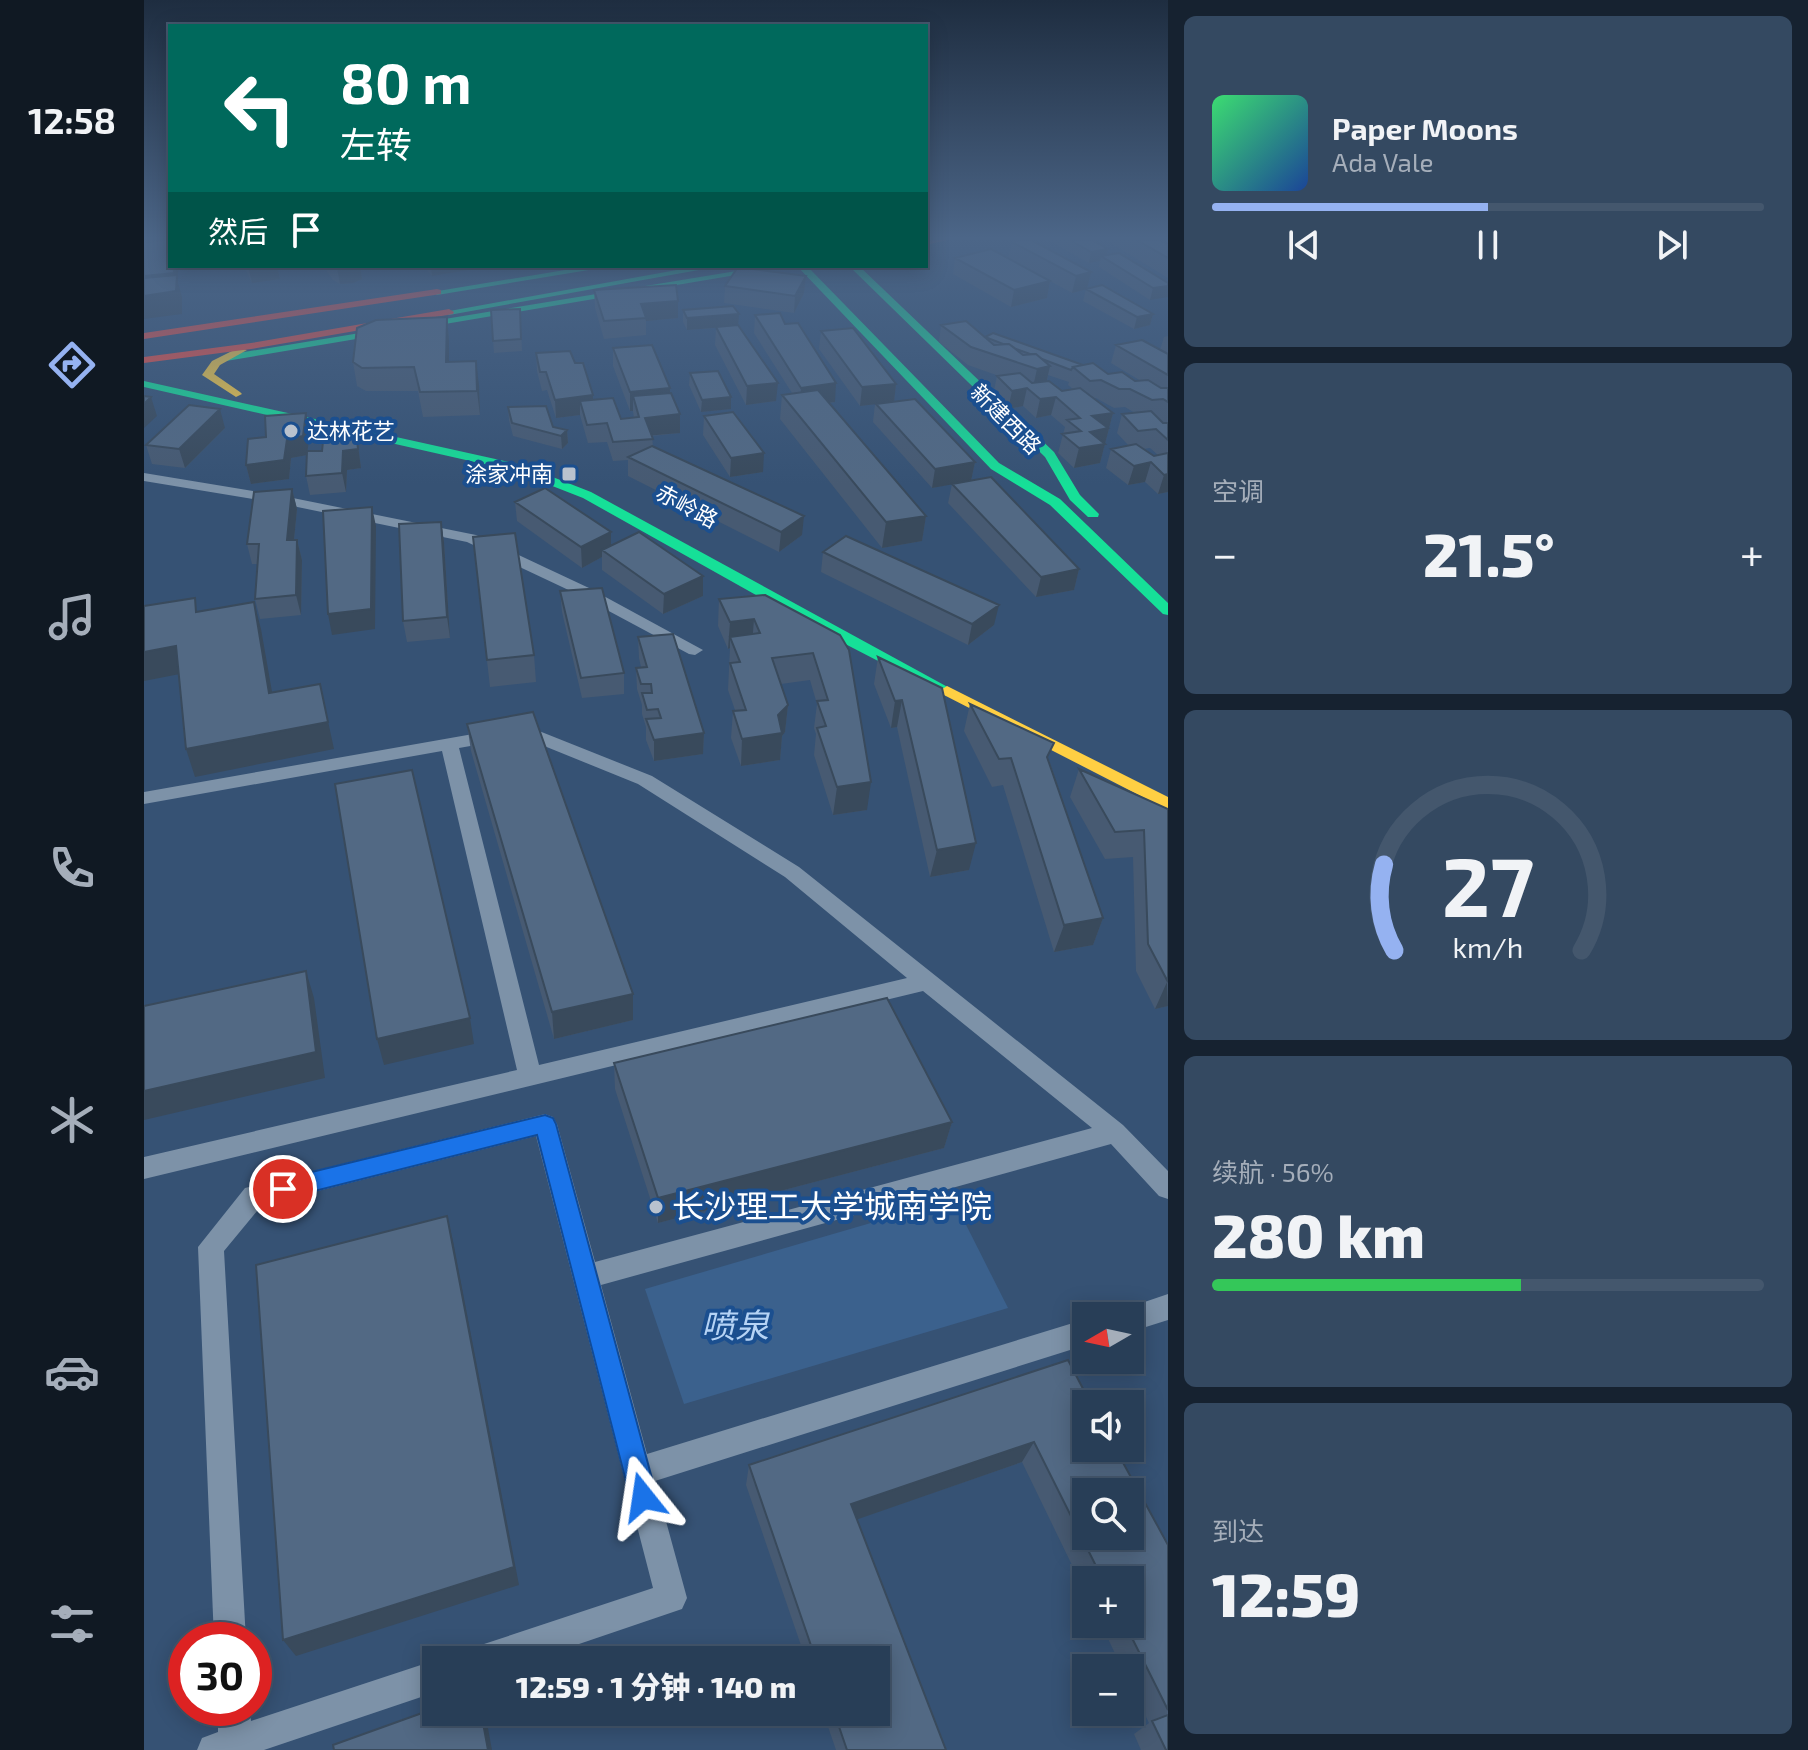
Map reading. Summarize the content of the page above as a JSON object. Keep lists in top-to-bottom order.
{
  "streets": {
    "main road": ["新建西路", "赤岭路"]
  },
  "water": ["喷泉"],
  "places": {
    "other": ["达林花艺", "长沙理工大学城南学院"],
    "transit": ["涂家冲南"]
  },
  "north": "left",
  "page": {
    "tabs": "12:58",
    "turn": ["80 m", "左转"],
    "song": ["Paper Moons", "Ada Vale"],
    "then": "然后",
    "tile": [
      "空调",
      ["续航 · 56%", "280 km"],
      ["到达", "12:59"]
    ],
    "heat": ["−", "21.5°", "+"],
    "map_buttons": ["+", "−"],
    "limit": "30",
    "trip": "12:59 · 1 分钟 · 140 m",
    "gauge": ["27", "km/h"]
  }
}
